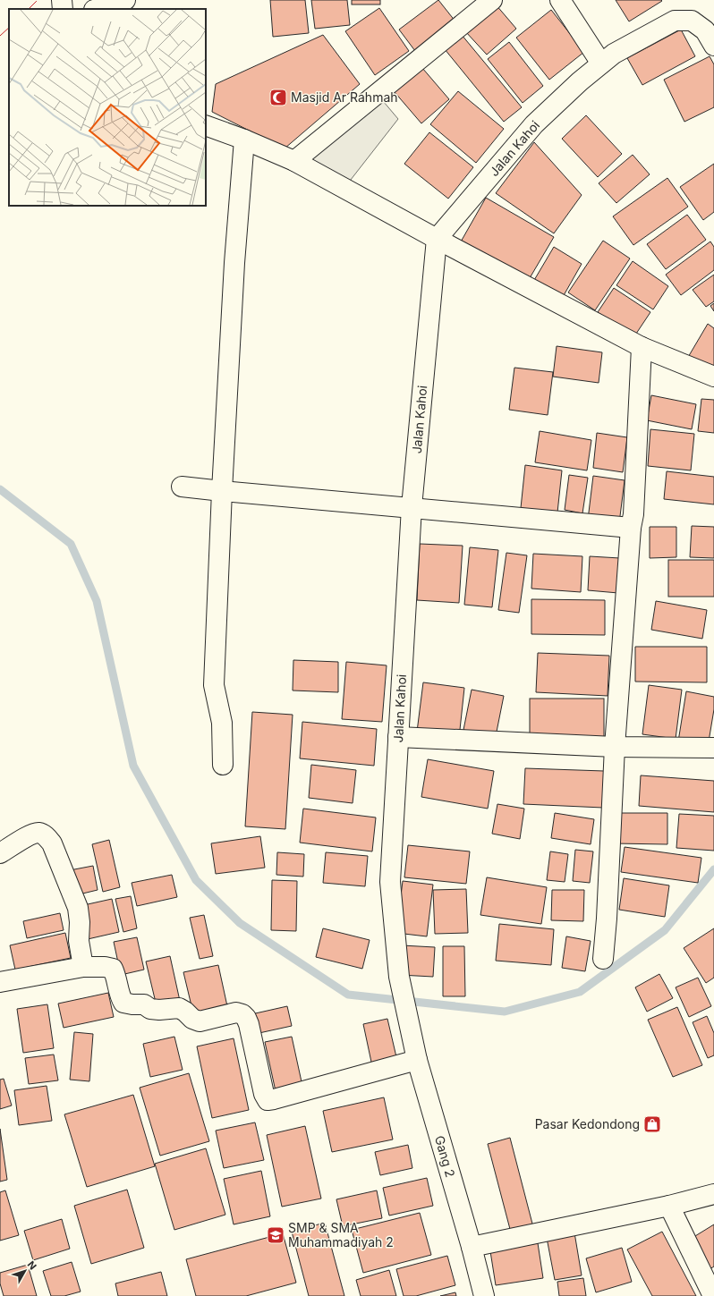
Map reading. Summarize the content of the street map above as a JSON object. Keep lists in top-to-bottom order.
{
  "streets": {
    "street": ["Jalan Kahoi", "Gang 2"]
  },
  "crossings": [
    ["Jalan Kahoi", "Gang 2"]
  ],
  "places": {
    "mosque": ["Masjid Ar Rahmah"],
    "shop": ["Pasar Kedondong"],
    "school or university": ["SMP & SMA Muhammadiyah 2"]
  },
  "north": "top right"
}
